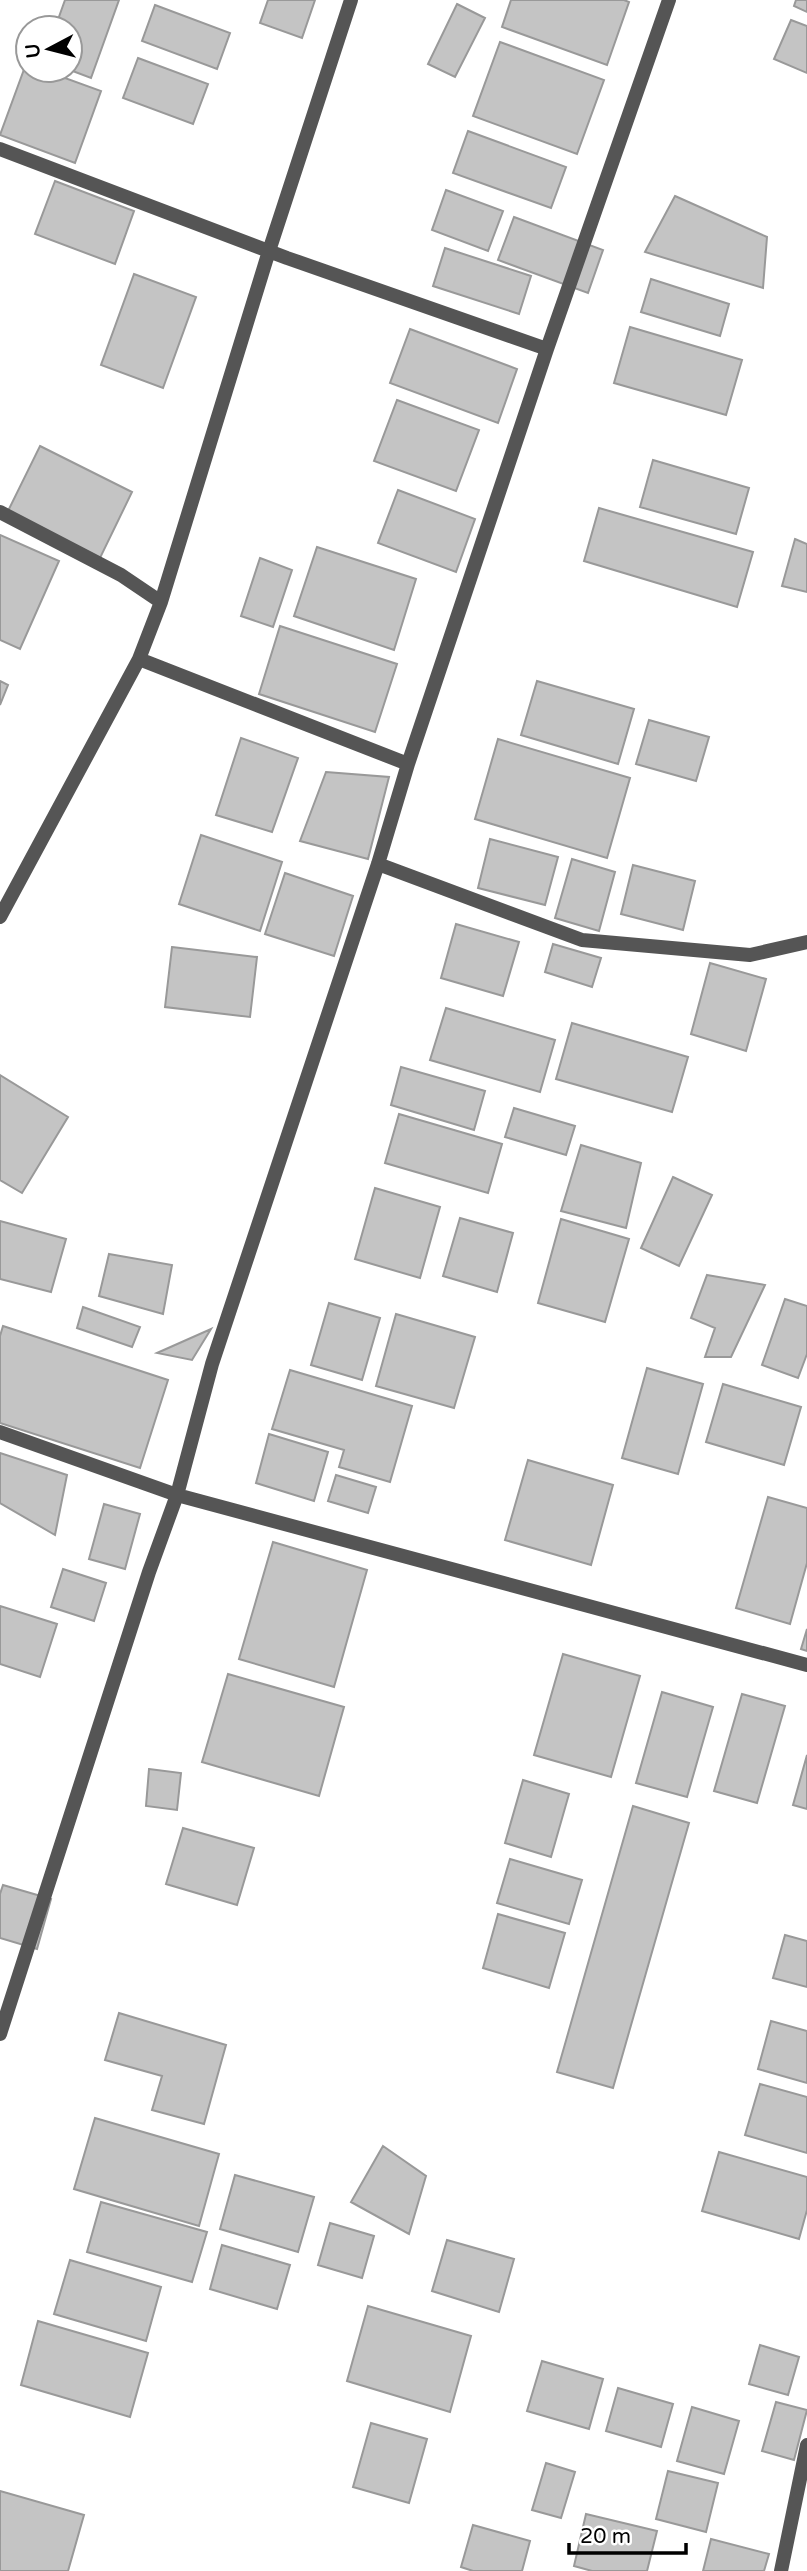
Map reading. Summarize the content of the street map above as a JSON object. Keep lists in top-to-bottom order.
{
  "scale_bar": "20 m",
  "north": "left"
}
